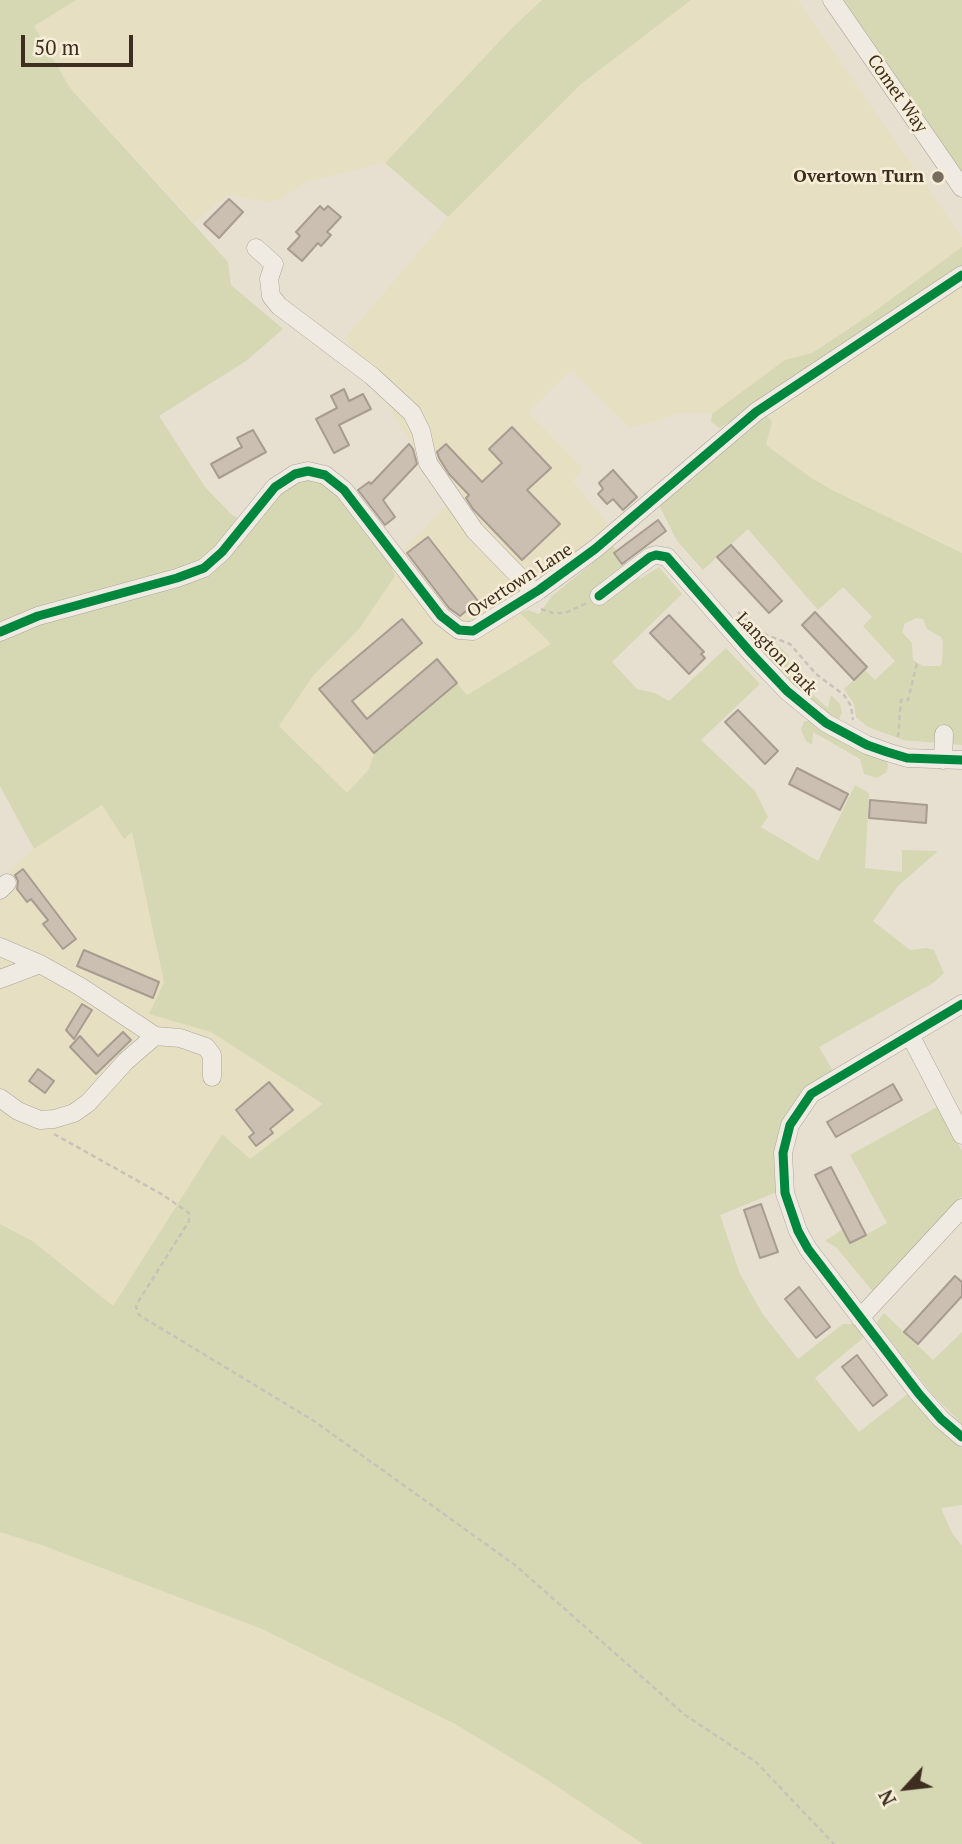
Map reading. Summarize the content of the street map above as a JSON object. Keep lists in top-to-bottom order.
{
  "streets": {
    "street": ["Comet Way", "Overtown Lane", "Langton Park"]
  },
  "places": ["Overtown Turn"],
  "scale_bar": "50 m",
  "north": "bottom left"
}
